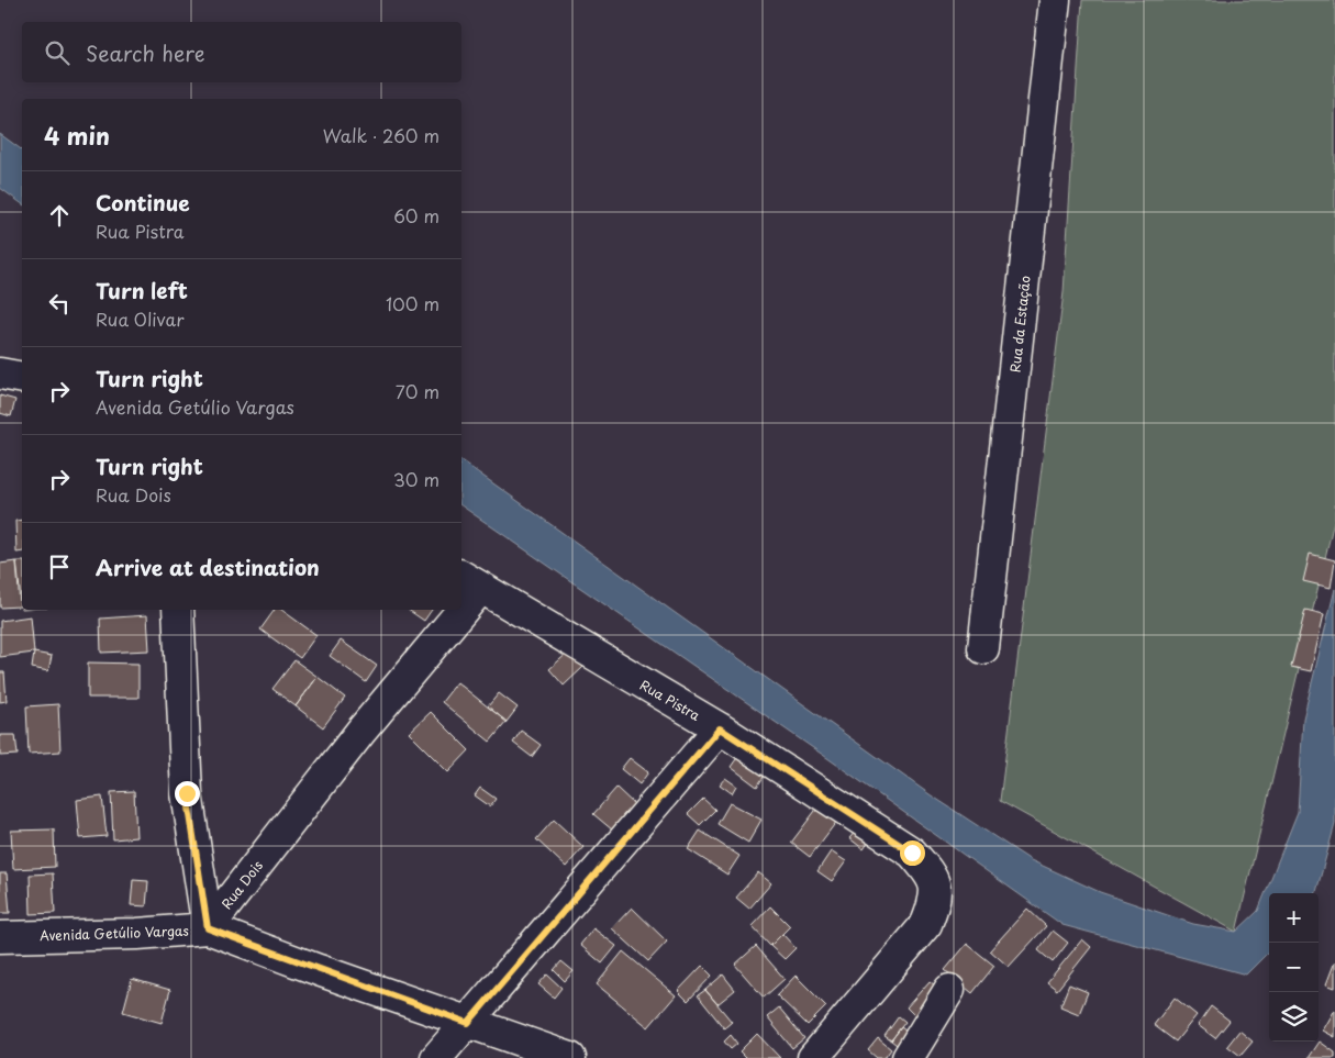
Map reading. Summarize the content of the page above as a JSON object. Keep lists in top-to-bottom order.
{
  "streets": {
    "street": [
      "Rua da Estação",
      "Rua Pistra",
      "Rua Dois",
      "Avenida Getúlio Vargas"
    ]
  },
  "crossings": [
    ["Rua Pistra", "Rua Dois"],
    ["Rua Dois", "Avenida Getúlio Vargas"]
  ],
  "page": {
    "search": "Search here",
    "heading": ["4 min", "Walk · 260 m"],
    "list": [
      ["Continue", "Rua Pistra", "60 m"],
      ["Turn left", "Rua Olivar", "100 m"],
      ["Turn right", "Avenida Getúlio Vargas", "70 m"],
      ["Turn right", "Rua Dois", "30 m"],
      "Arrive at destination"
    ],
    "map_buttons": ["+", "−"]
  }
}
